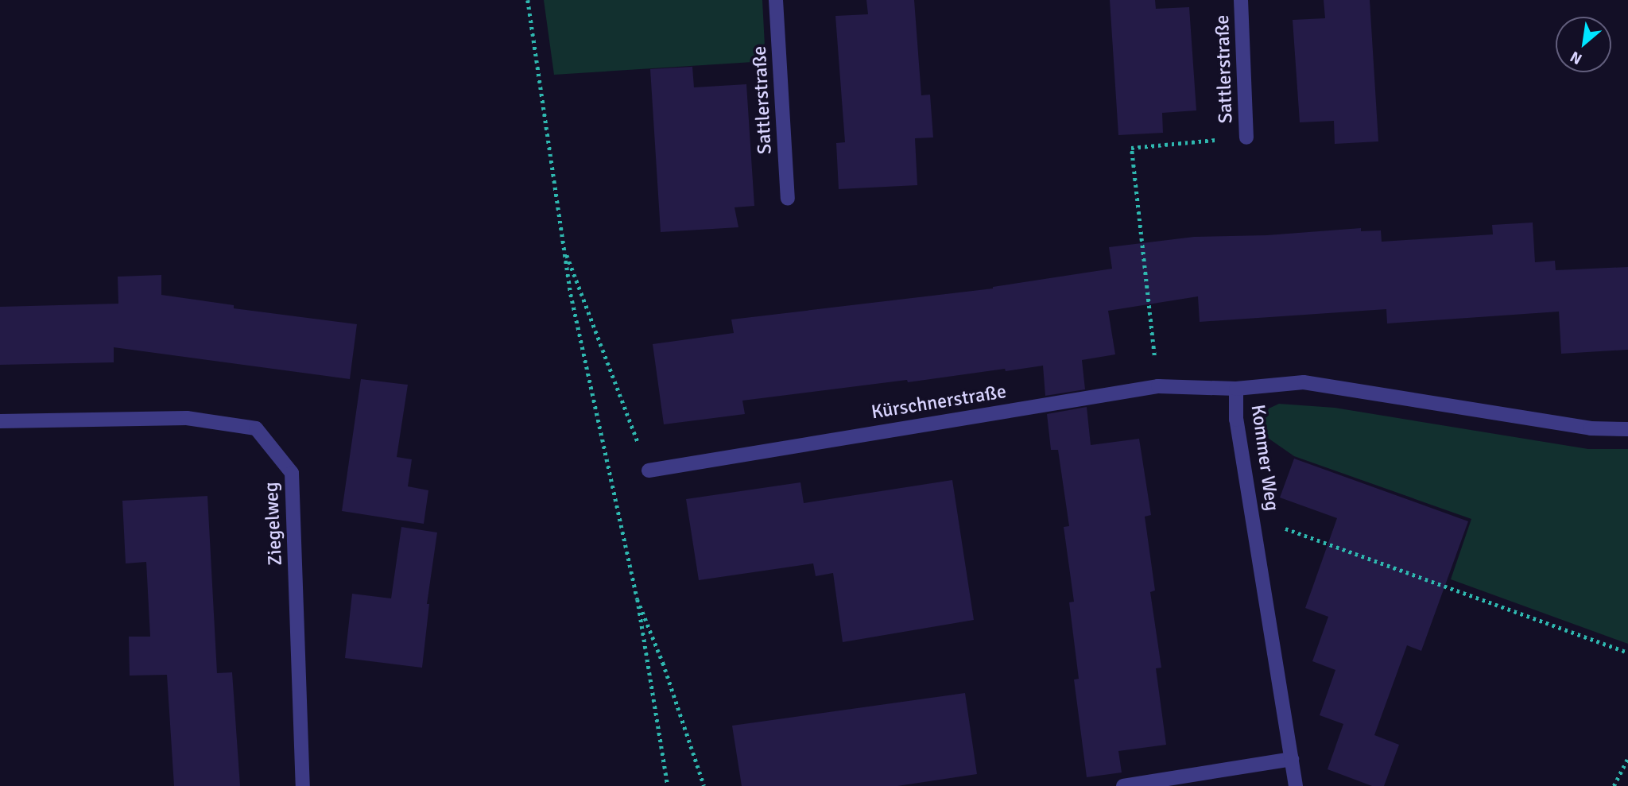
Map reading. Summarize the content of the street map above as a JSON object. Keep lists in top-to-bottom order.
{
  "streets": {
    "street": [
      "Sattlerstraße",
      "Kürschnerstraße",
      "Kommer Weg",
      "Ziegelweg"
    ]
  },
  "crossings": [
    ["Kürschnerstraße", "Kommer Weg"]
  ],
  "north": "bottom left"
}
